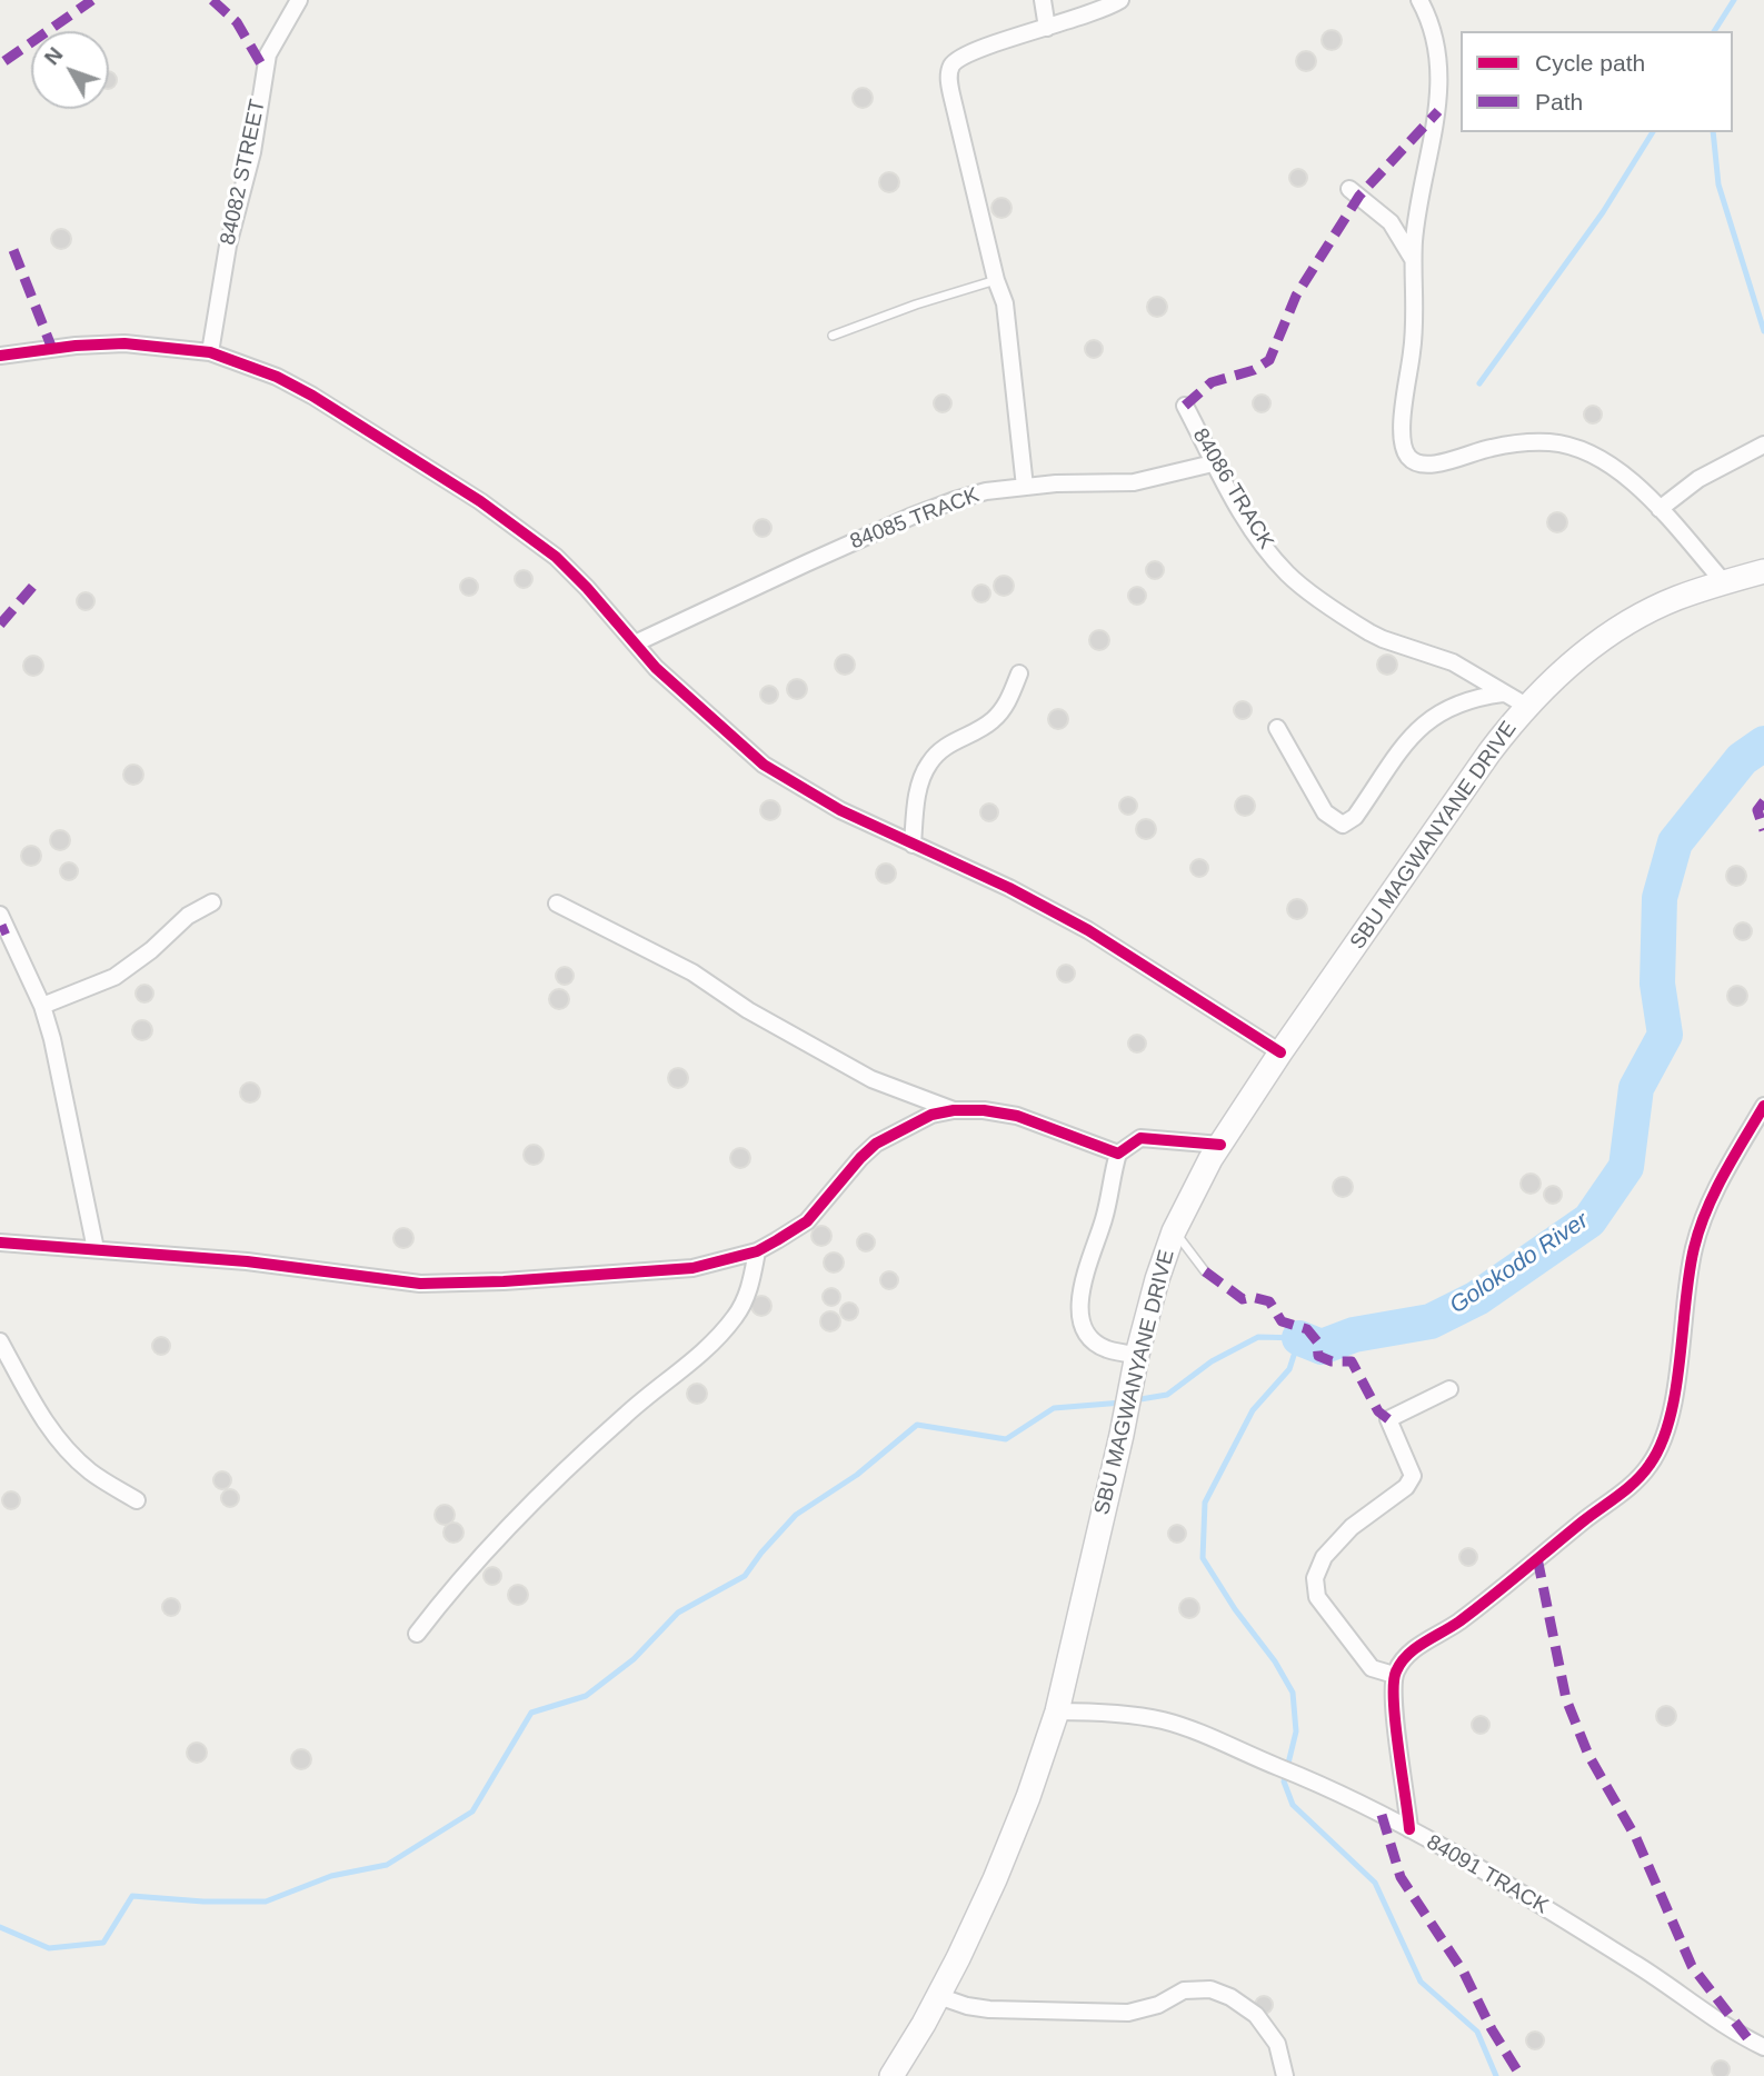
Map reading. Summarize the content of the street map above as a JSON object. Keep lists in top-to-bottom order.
{
  "streets": {
    "main road": ["SBU MAGWANYANE DRIVE"],
    "street": [
      "84082 STREET",
      "84086 TRACK",
      "84085 TRACK",
      "84091 TRACK"
    ]
  },
  "crossings": [
    ["84086 TRACK", "84085 TRACK"],
    ["84086 TRACK", "SBU MAGWANYANE DRIVE"],
    ["SBU MAGWANYANE DRIVE", "84091 TRACK"]
  ],
  "water": ["Golokodo River"],
  "legend": ["Cycle path", "Path"],
  "north": "top left"
}
